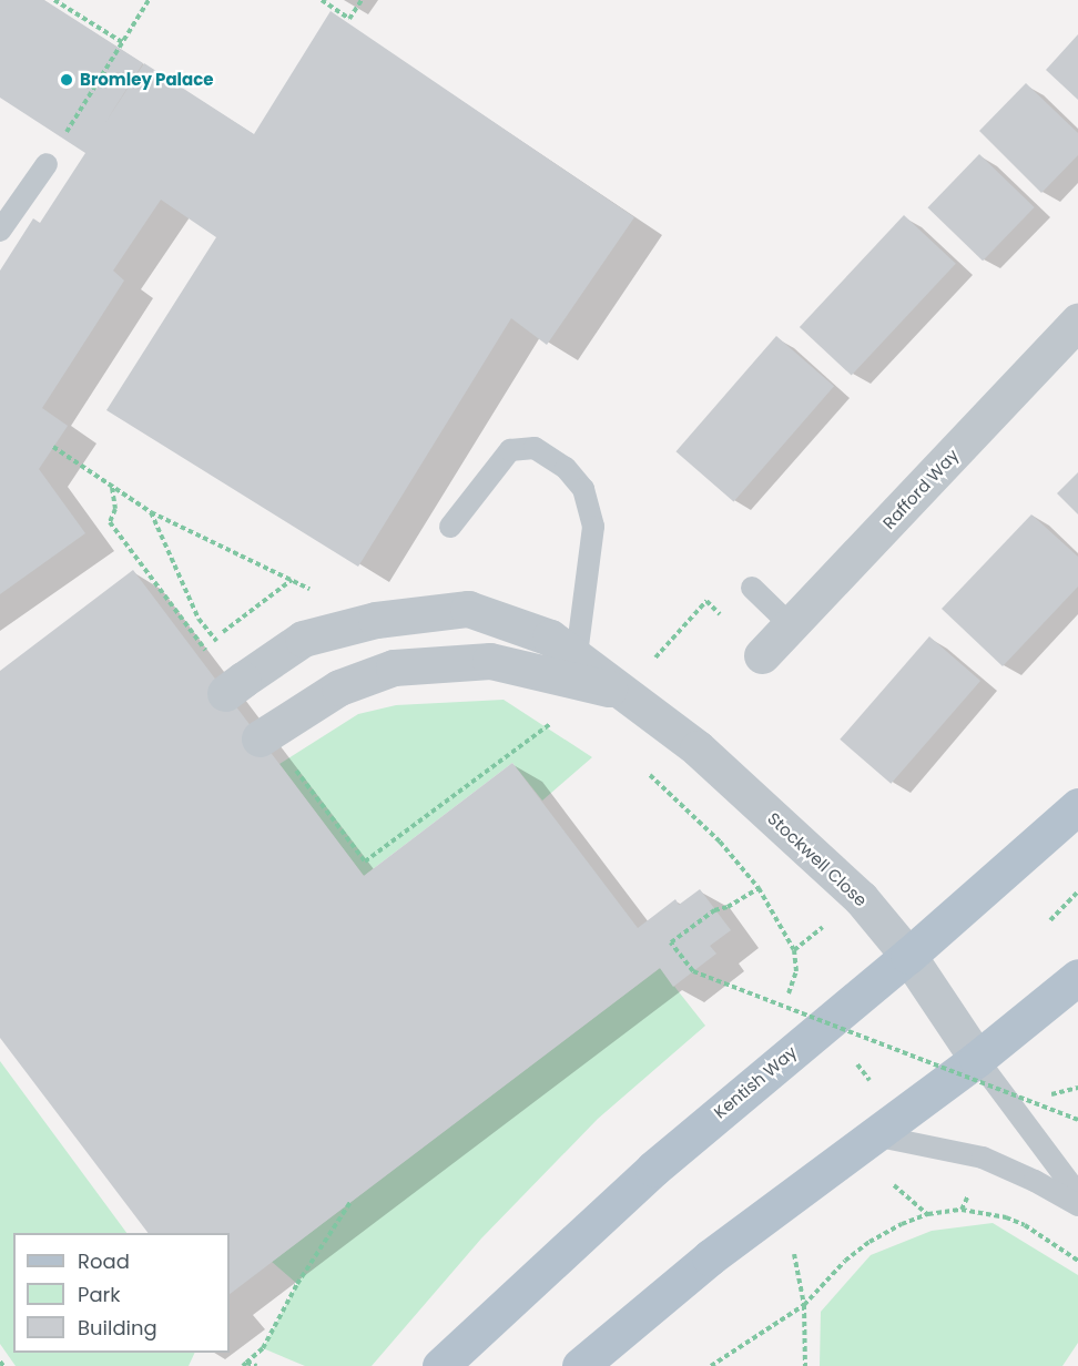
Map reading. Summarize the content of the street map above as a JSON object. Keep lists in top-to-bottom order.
{
  "streets": {
    "main road": ["Kentish Way"],
    "street": ["Rafford Way", "Stockwell Close"]
  },
  "crossings": [
    ["Stockwell Close", "Kentish Way"]
  ],
  "places": ["Bromley Palace"],
  "legend": ["Road", "Park", "Building"]
}
